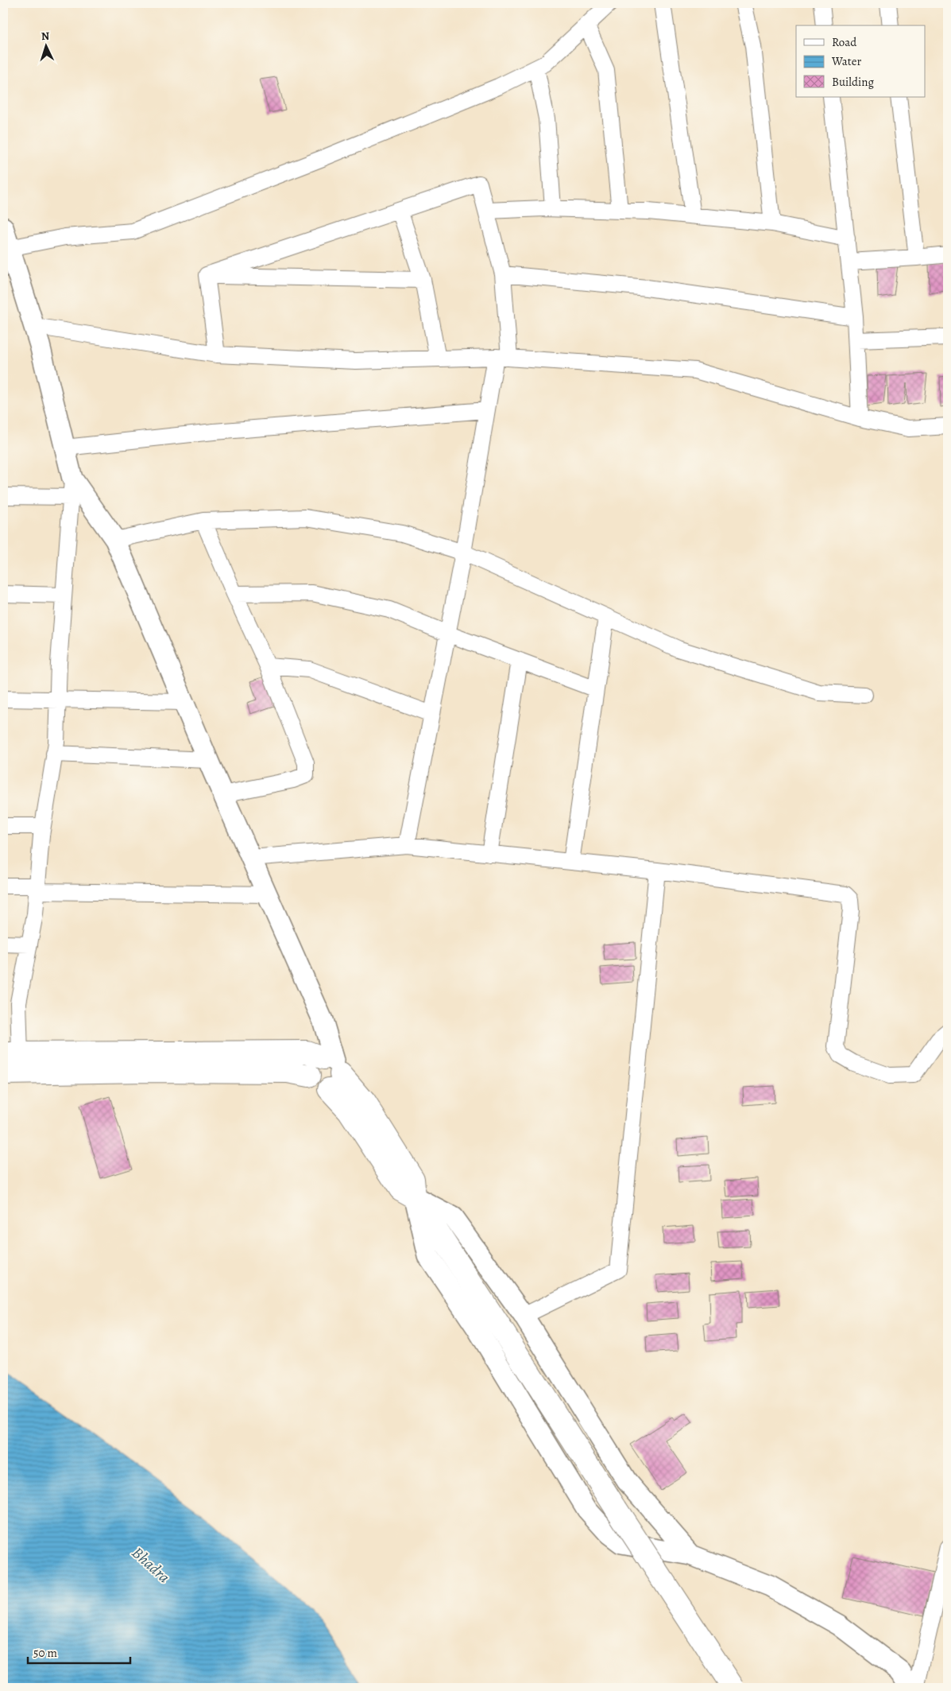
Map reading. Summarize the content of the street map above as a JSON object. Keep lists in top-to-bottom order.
{
  "water": ["Bhadra"],
  "legend": ["Road", "Water", "Building"],
  "scale_bar": "50 m",
  "north": "top"
}
